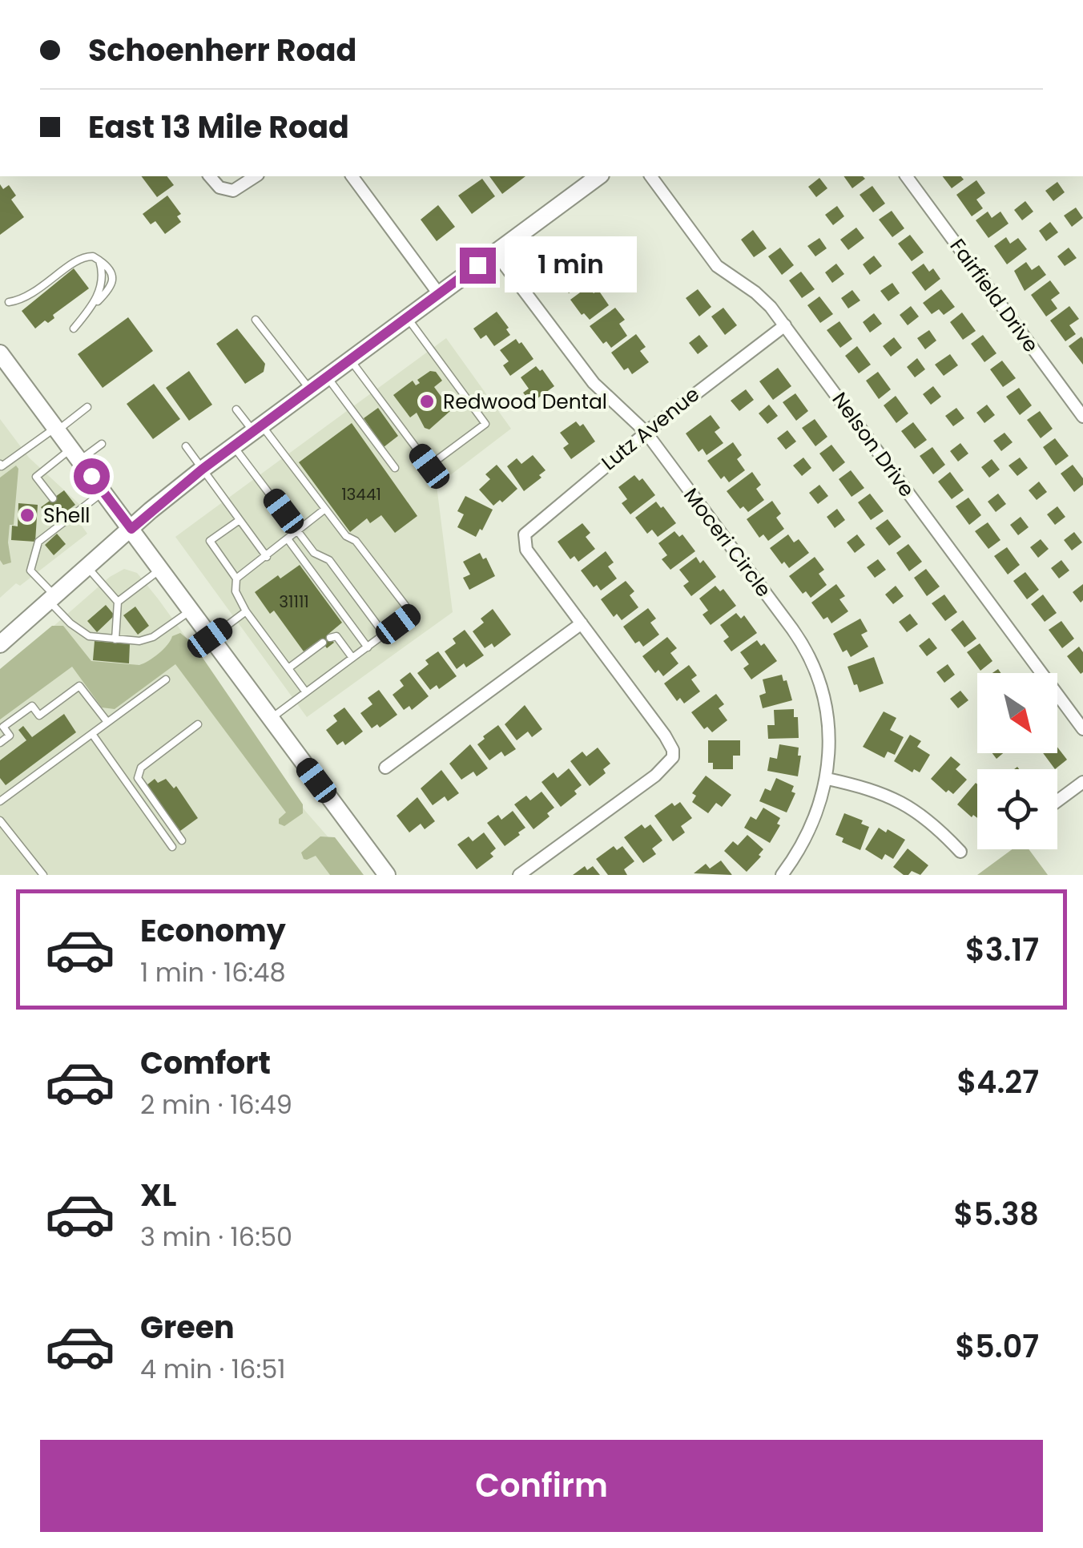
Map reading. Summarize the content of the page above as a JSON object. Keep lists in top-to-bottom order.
{
  "streets": {
    "street": [
      "Fairfield Drive",
      "Lutz Avenue",
      "Nelson Drive",
      "Moceri Circle"
    ]
  },
  "crossings": [
    ["Lutz Avenue", "Nelson Drive"],
    ["Lutz Avenue", "Moceri Circle"]
  ],
  "places": ["Redwood Dental", "Shell"],
  "house_numbers": ["13441", "31111"],
  "north": "bottom right",
  "page": {
    "banner": ["Schoenherr Road", "East 13 Mile Road"],
    "bubble": "1 min",
    "list": [
      {
        "name": "Economy",
        "note": "1 min · 16:48",
        "value": "$3.17"
      },
      {
        "name": "Comfort",
        "note": "2 min · 16:49",
        "value": "$4.27"
      },
      {
        "name": "XL",
        "note": "3 min · 16:50",
        "value": "$5.38"
      },
      {
        "name": "Green",
        "note": "4 min · 16:51",
        "value": "$5.07"
      }
    ],
    "buttons": "Confirm"
  }
}
